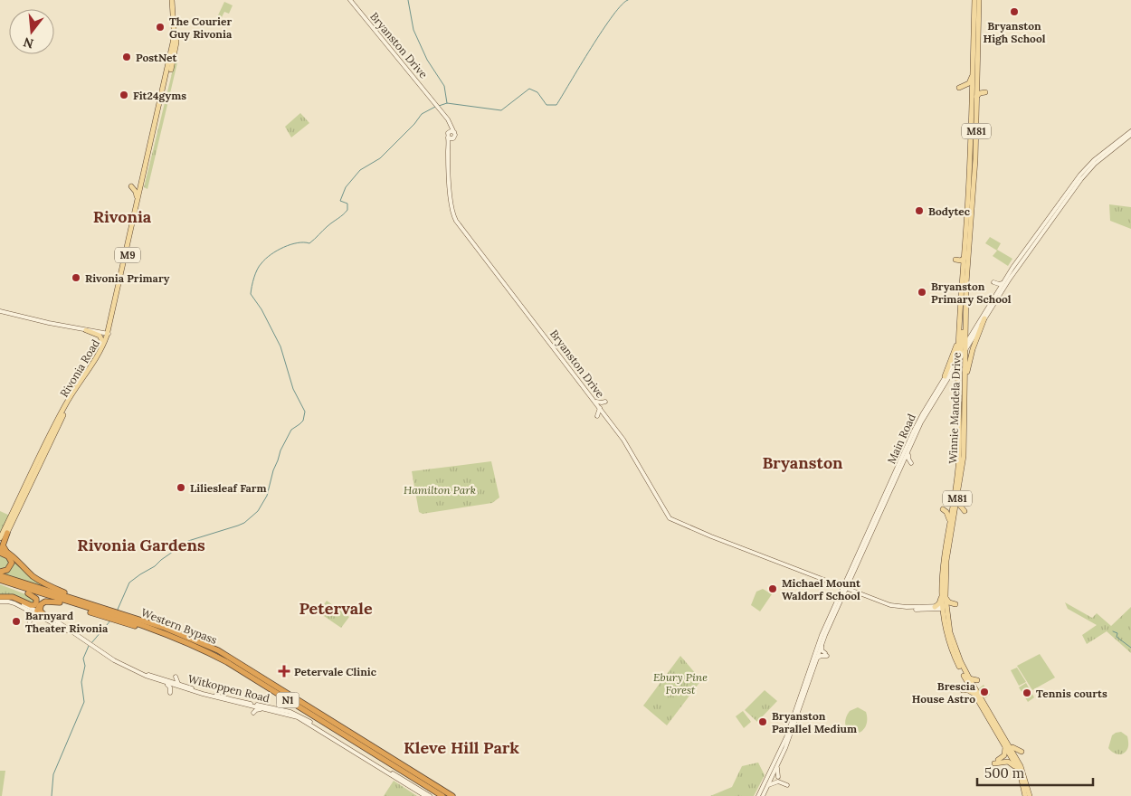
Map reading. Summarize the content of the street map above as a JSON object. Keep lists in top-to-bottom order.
{
  "streets": {
    "highway": ["Western Bypass", "N1"],
    "main road": [
      "Bryanston Drive",
      "M81",
      "M9",
      "Rivonia Road",
      "Winnie Mandela Drive",
      "Main Road",
      "Witkoppen Road"
    ]
  },
  "crossings": [
    ["Bryanston Drive", "Winnie Mandela Drive"],
    ["Bryanston Drive", "Main Road"],
    ["Winnie Mandela Drive", "Main Road"]
  ],
  "districts": [
    "Rivonia",
    "Bryanston",
    "Rivonia Gardens",
    "Petervale",
    "Kleve Hill Park"
  ],
  "parks": ["Hamilton Park", "Ebury Pine Forest"],
  "places": {
    "other": [
      "Bryanston High School",
      "The Courier Guy Rivonia",
      "PostNet",
      "Fit24gyms",
      "Bodytec",
      "Rivonia Primary",
      "Bryanston Primary School",
      "Liliesleaf Farm",
      "Michael Mount Waldorf School",
      "Barnyard Theater Rivonia",
      "Brescia House Astro",
      "Tennis courts",
      "Bryanston Parallel Medium"
    ],
    "health": ["Petervale Clinic"]
  },
  "scale_bar": "500 m",
  "north": "bottom"
}
